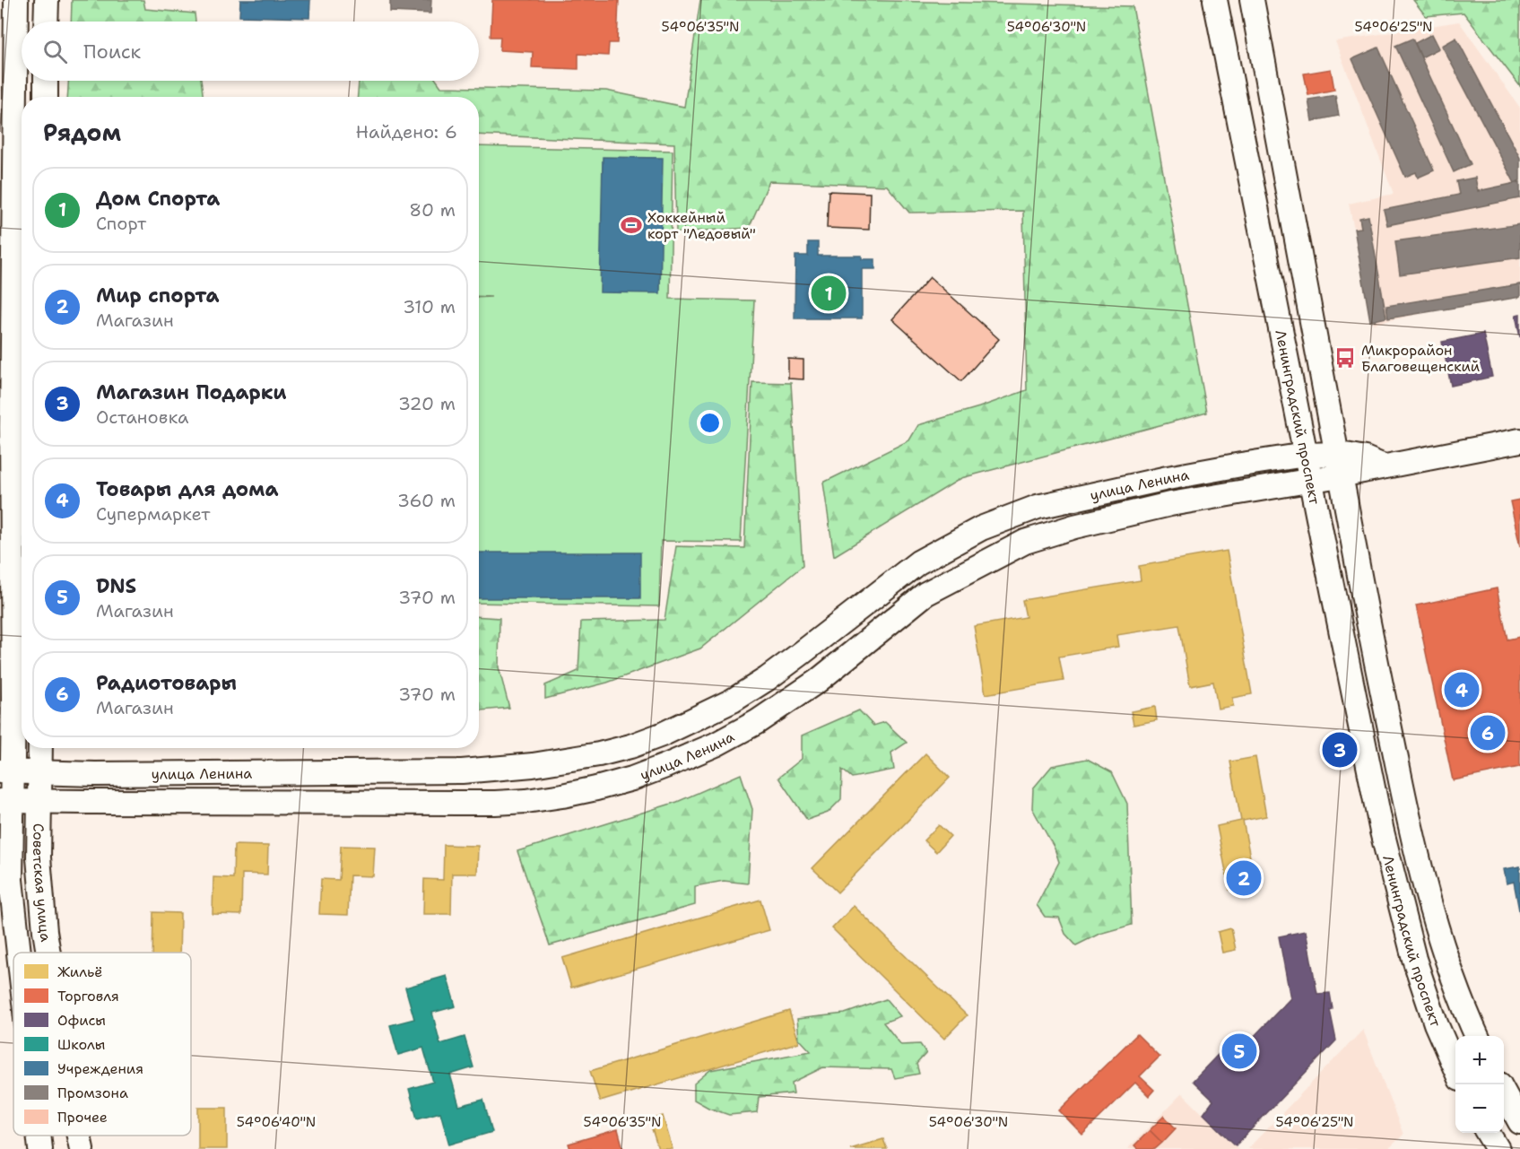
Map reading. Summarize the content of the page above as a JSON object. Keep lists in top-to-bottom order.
{
  "streets": {
    "street": ["Ленинградский проспект", "улица Ленина", "Советская улица"]
  },
  "crossings": [
    ["Ленинградский проспект", "улица Ленина"],
    ["улица Ленина", "Советская улица"]
  ],
  "places": {
    "sports": ["Хоккейный корт \"Ледовый\""],
    "bus stop": ["Микрорайон Благовещенский"]
  },
  "legend": [
    "Жильё",
    "Торговля",
    "Офисы",
    "Школы",
    "Учреждения",
    "Промзона",
    "Прочее"
  ],
  "page": {
    "search": "Поиск",
    "heading": ["Рядом", "Найдено: 6"],
    "list": [
      {
        "mark": "1",
        "name": "Дом Спорта",
        "note": "Спорт",
        "value": "80 m"
      },
      {
        "mark": "2",
        "name": "Мир спорта",
        "note": "Магазин",
        "value": "310 m"
      },
      {
        "mark": "3",
        "name": "Магазин Подарки",
        "note": "Остановка",
        "value": "320 m"
      },
      {
        "mark": "4",
        "name": "Товары для дома",
        "note": "Супермаркет",
        "value": "360 m"
      },
      {
        "mark": "5",
        "name": "DNS",
        "note": "Магазин",
        "value": "370 m"
      },
      {
        "mark": "6",
        "name": "Радиотовары",
        "note": "Магазин",
        "value": "370 m"
      }
    ],
    "pins": [
      "1",
      "4",
      "6",
      "3",
      "2",
      "5"
    ],
    "map_buttons": ["+", "−"]
  },
  "coordinates": [
    "54°06'35\"N",
    "54°06'30\"N",
    "54°06'25\"N",
    "54°06'40\"N"
  ]
}
